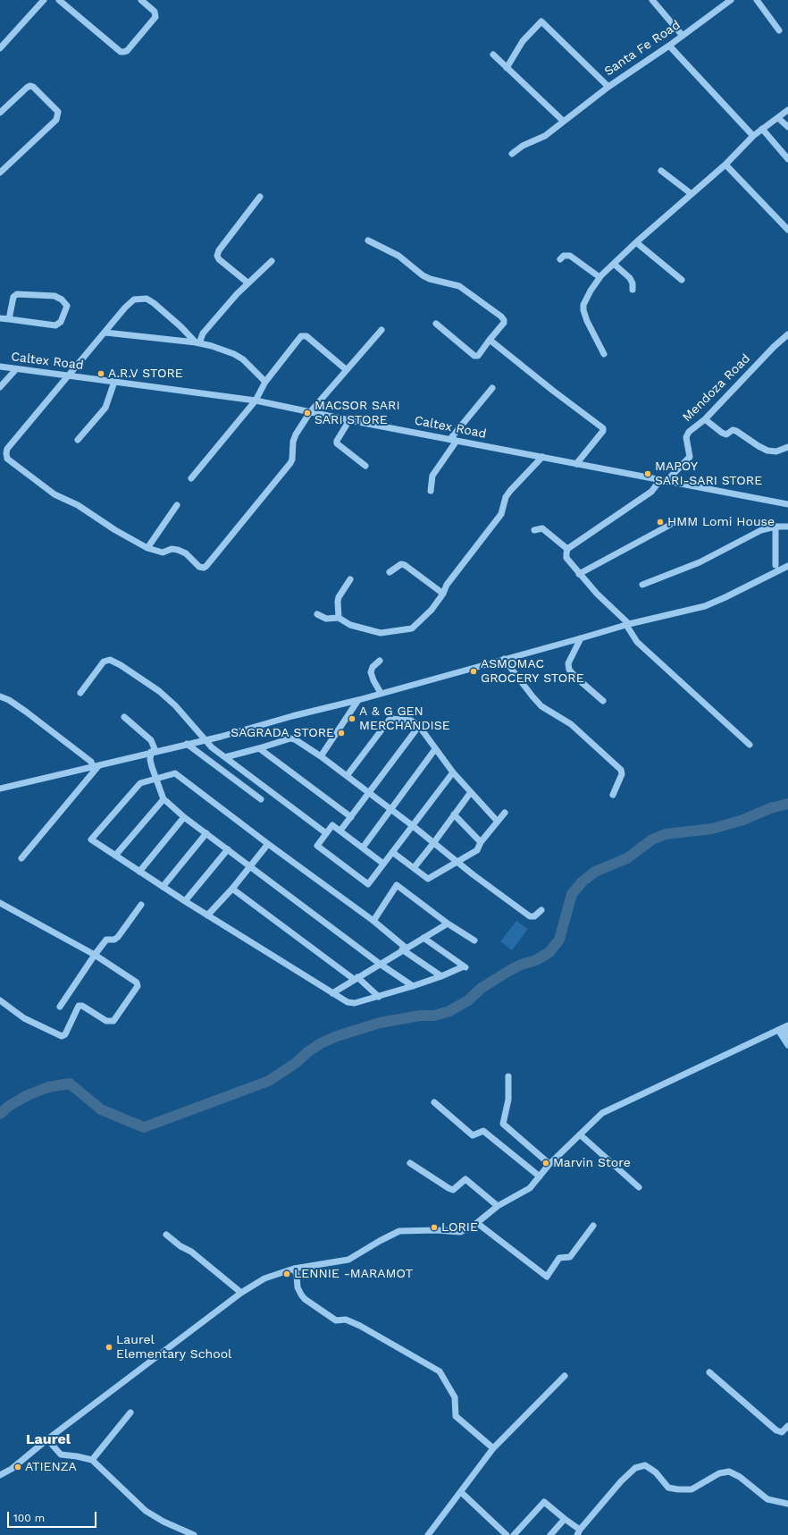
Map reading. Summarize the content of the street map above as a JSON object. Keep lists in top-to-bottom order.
{
  "streets": {
    "street": ["Santa Fe Road", "Caltex Road", "Mendoza Road"]
  },
  "crossings": [
    ["Caltex Road", "Mendoza Road"]
  ],
  "districts": ["Laurel"],
  "places": [
    "A.R.V STORE",
    "MACSOR SARI SARI STORE",
    "MAPOY SARI-SARI STORE",
    "HMM Lomi House",
    "ASMOMAC GROCERY STORE",
    "A & G GEN MERCHANDISE",
    "SAGRADA STORE",
    "Marvin Store",
    "LORIE",
    "LENNIE -MARAMOT",
    "Laurel Elementary School",
    "ATIENZA"
  ],
  "scale_bar": "100 m"
}
